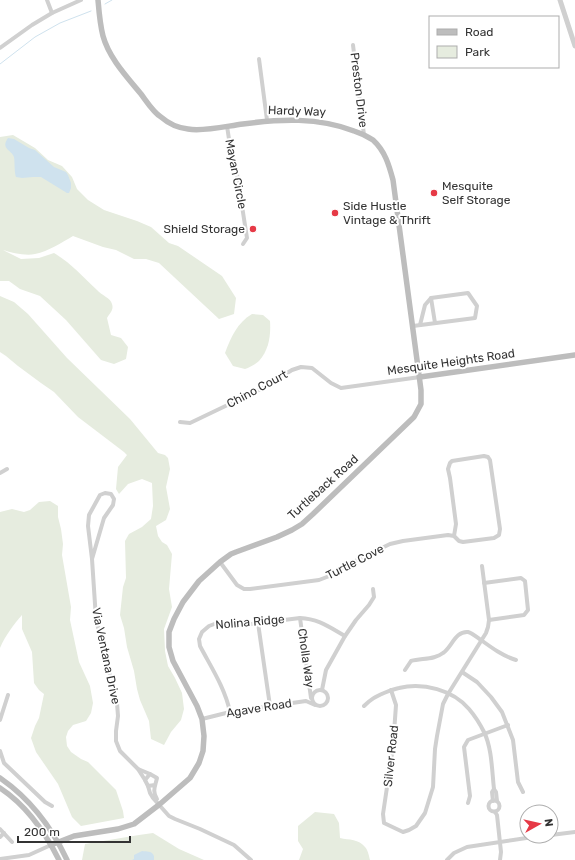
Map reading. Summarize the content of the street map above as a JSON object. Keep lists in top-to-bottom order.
{
  "streets": {
    "main road": ["Hardy Way", "Mesquite Heights Road", "Turtleback Road"],
    "street": [
      "Preston Drive",
      "Mayan Circle",
      "Chino Court",
      "Turtle Cove",
      "Nolina Ridge",
      "Via Ventana Drive",
      "Cholla Way",
      "Agave Road",
      "Silver Road"
    ]
  },
  "crossings": [
    ["Preston Drive", "Hardy Way"],
    ["Hardy Way", "Mayan Circle"],
    ["Hardy Way", "Mesquite Heights Road"],
    ["Hardy Way", "Turtleback Road"],
    ["Mesquite Heights Road", "Chino Court"],
    ["Mesquite Heights Road", "Turtleback Road"],
    ["Turtleback Road", "Turtle Cove"],
    ["Turtleback Road", "Agave Road"],
    ["Nolina Ridge", "Cholla Way"],
    ["Nolina Ridge", "Agave Road"],
    ["Cholla Way", "Agave Road"]
  ],
  "places": ["Mesquite Self Storage", "Side Hustle Vintage & Thrift", "Shield Storage"],
  "legend": ["Road", "Park"],
  "scale_bar": "200 m",
  "north": "right"
}
